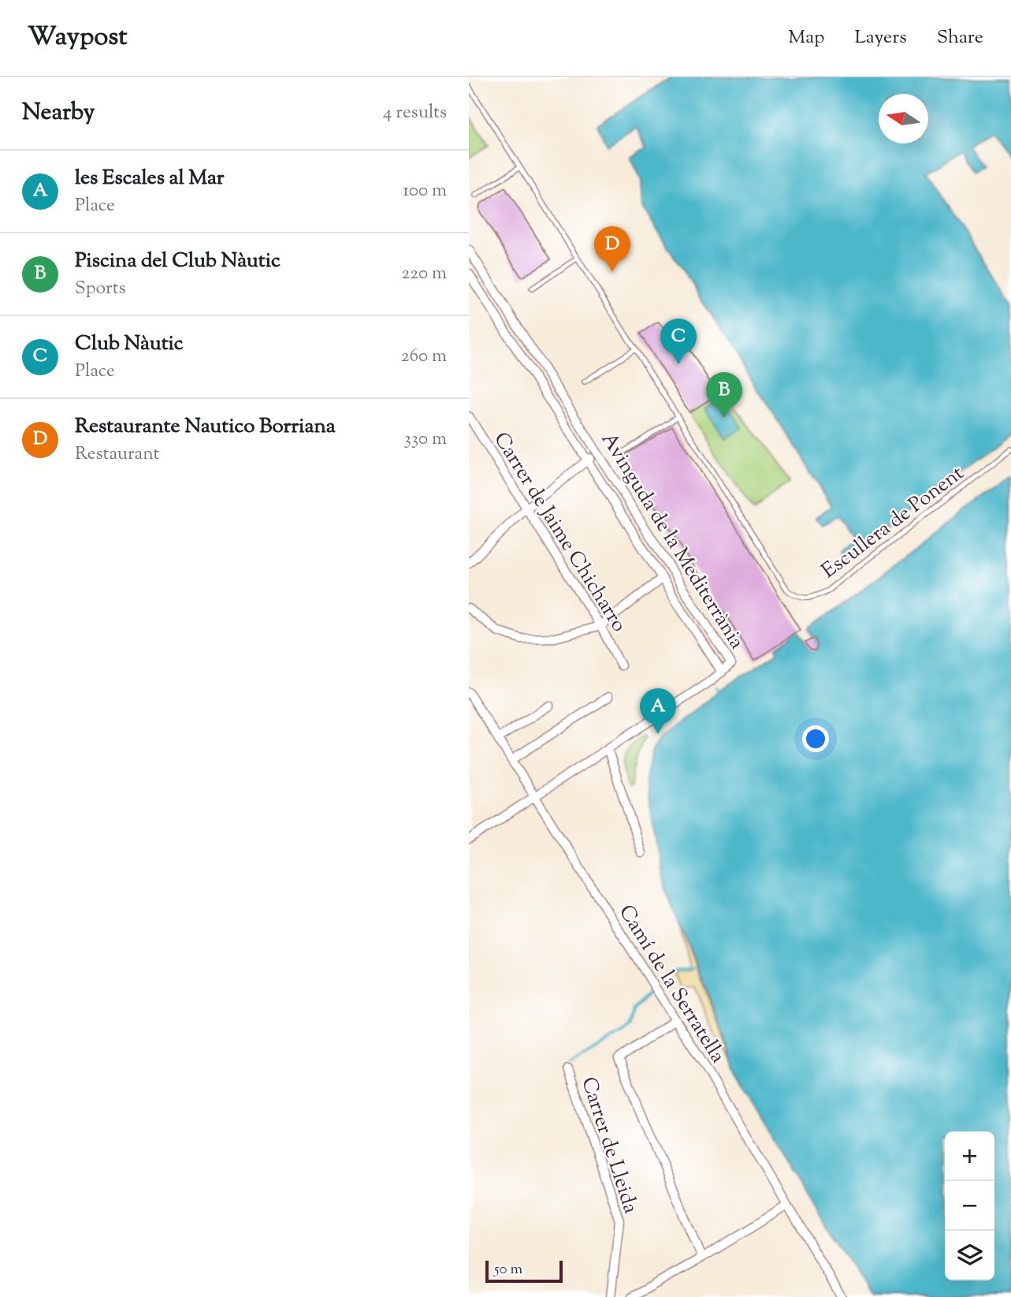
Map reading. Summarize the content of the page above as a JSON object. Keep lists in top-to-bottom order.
{
  "streets": {
    "street": [
      "Carrer de Jaime Chicharro",
      "Avinguda de la Mediterrània",
      "Camí de la Serratella",
      "Carrer de Lleida"
    ],
    "lane": ["Escullera de Ponent"]
  },
  "scale_bar": "50 m",
  "north": "left",
  "page": {
    "header": "Waypost",
    "nav": ["Map", "Layers", "Share"],
    "heading": ["Nearby", "4 results"],
    "list": [
      {
        "mark": "A",
        "name": "les Escales al Mar",
        "note": "Place",
        "value": "100 m"
      },
      {
        "mark": "B",
        "name": "Piscina del Club Nàutic",
        "note": "Sports",
        "value": "220 m"
      },
      {
        "mark": "C",
        "name": "Club Nàutic",
        "note": "Place",
        "value": "260 m"
      },
      {
        "mark": "D",
        "name": "Restaurante Nautico Borriana",
        "note": "Restaurant",
        "value": "330 m"
      }
    ],
    "pins": [
      "D",
      "C",
      "B",
      "A"
    ],
    "map_buttons": ["+", "−"],
    "scale": "50 m"
  }
}
